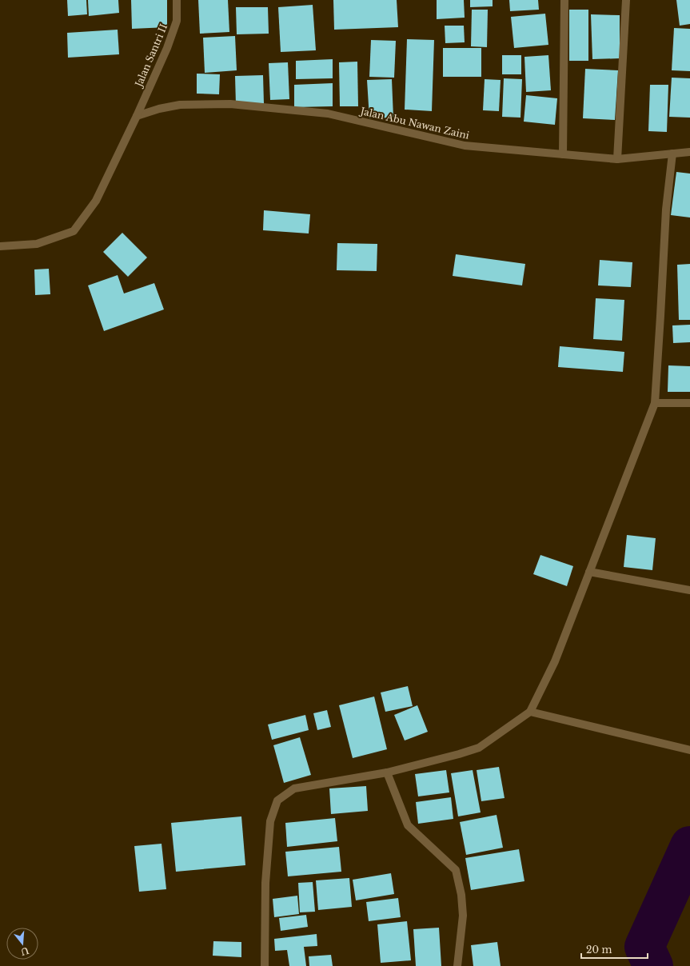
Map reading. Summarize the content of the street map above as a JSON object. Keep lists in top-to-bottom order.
{
  "streets": {
    "street": ["Jalan Santri II", "Jalan Abu Nawan Zaini"]
  },
  "crossings": [
    ["Jalan Santri II", "Jalan Abu Nawan Zaini"]
  ],
  "scale_bar": "20 m",
  "north": "bottom"
}
